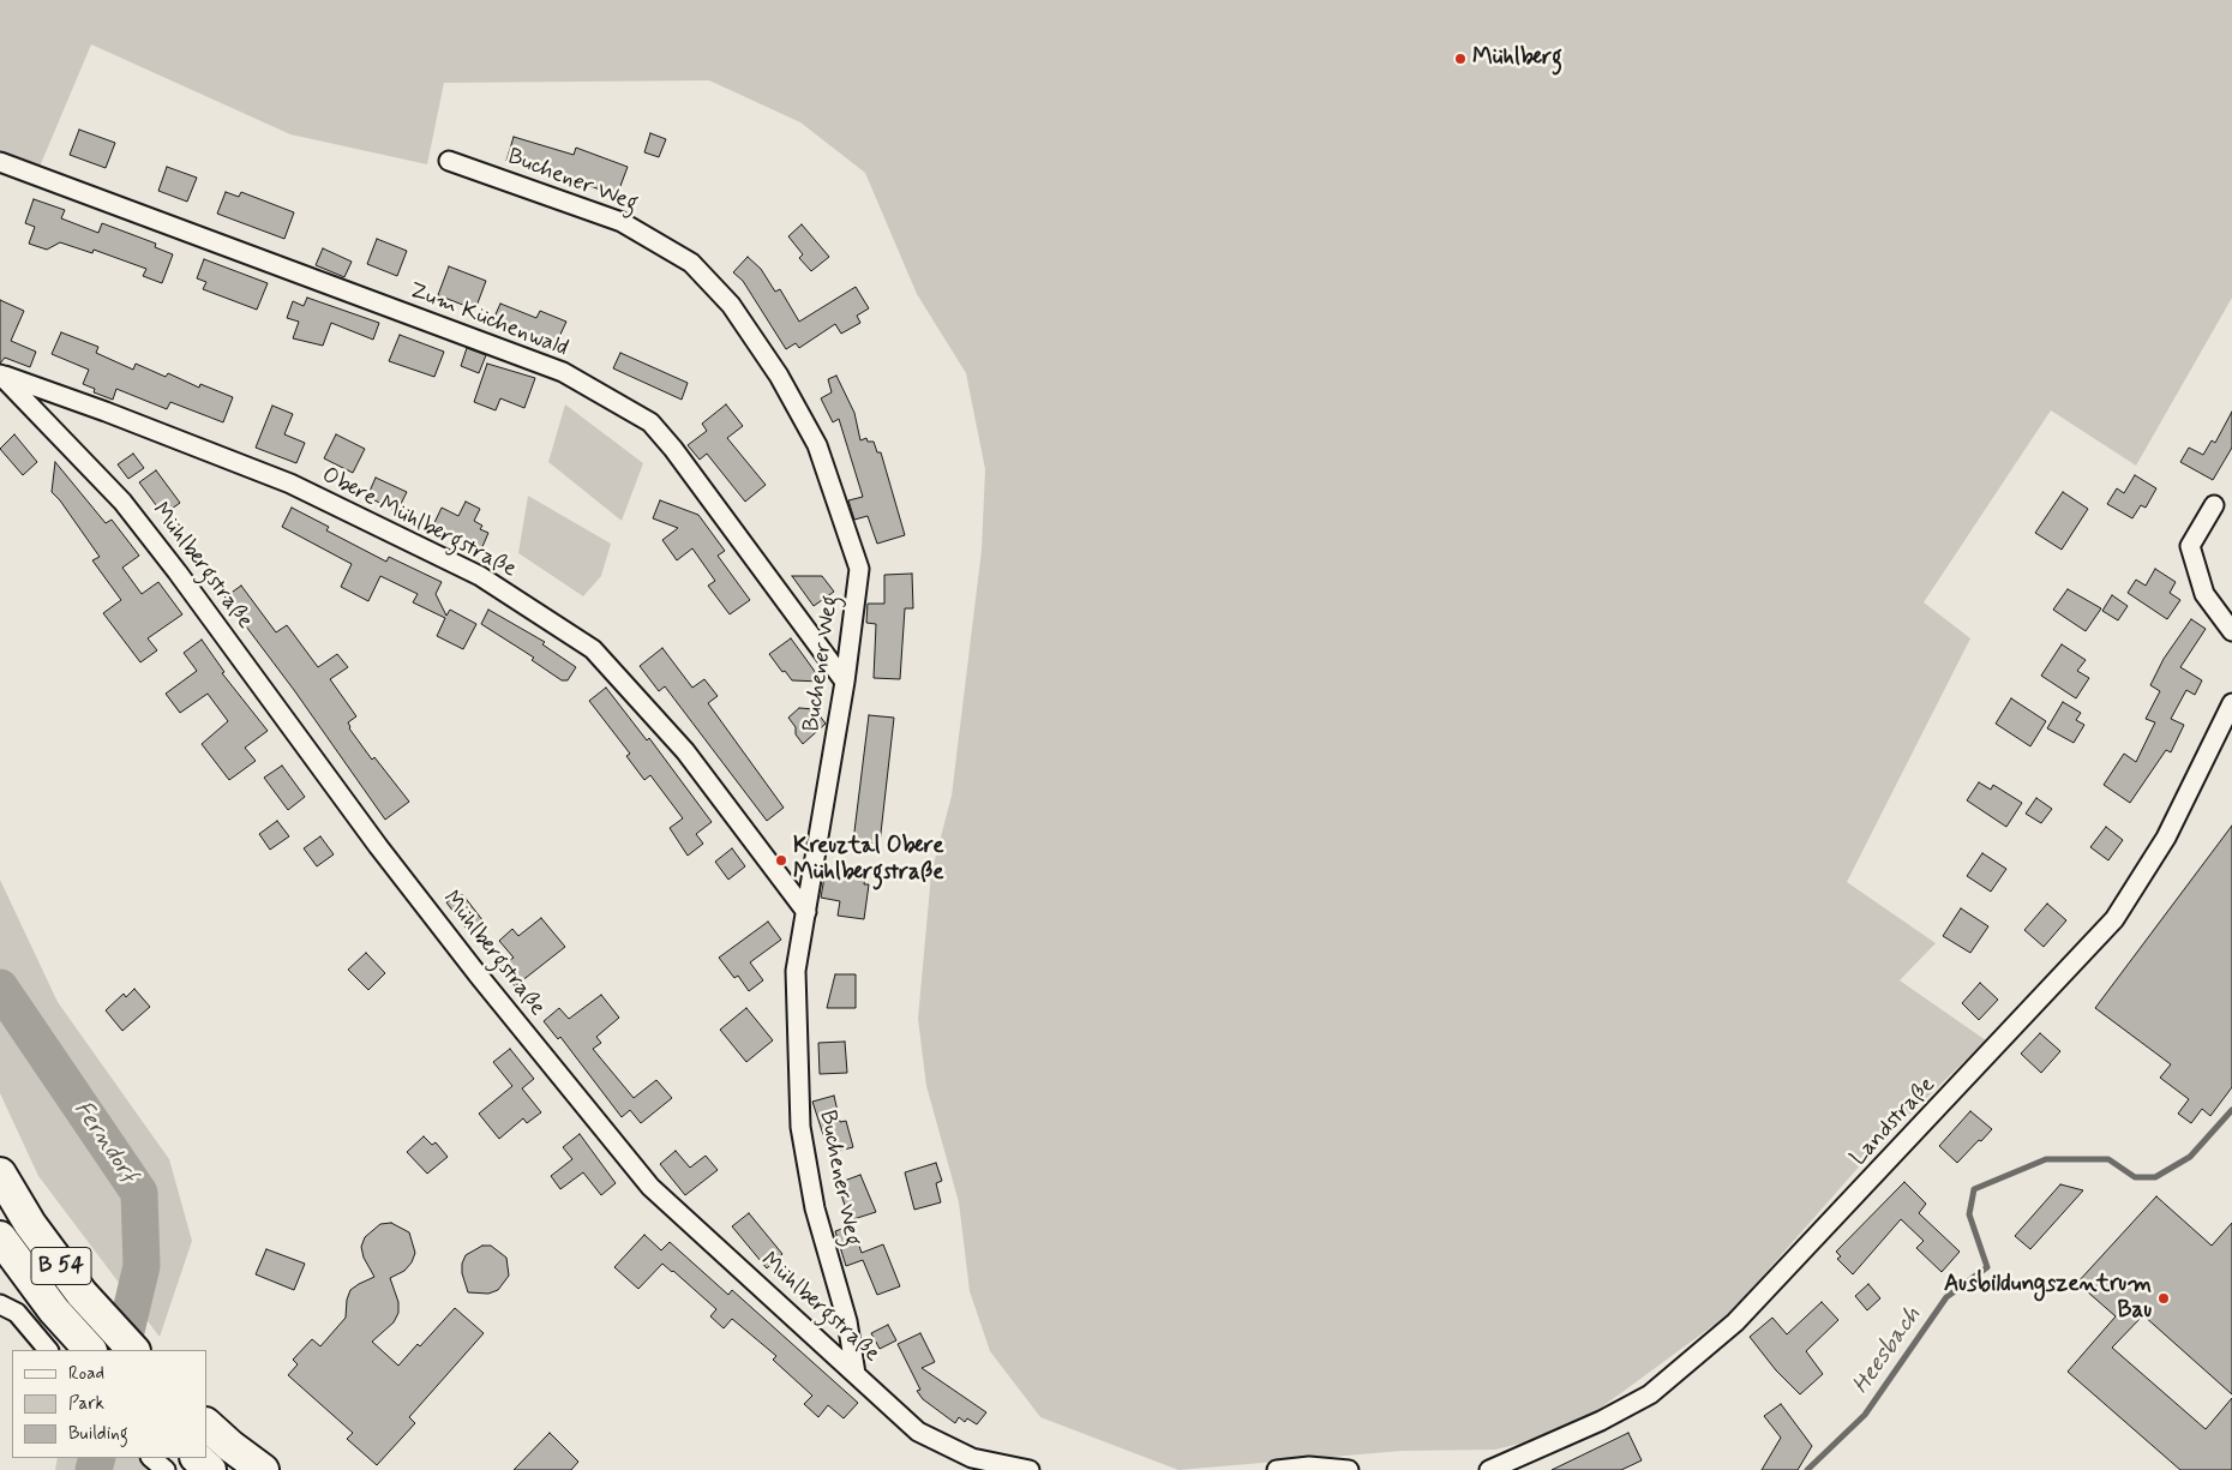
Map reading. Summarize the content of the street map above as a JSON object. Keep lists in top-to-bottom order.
{
  "streets": {
    "highway": ["B 54"],
    "street": [
      "Buchener Weg",
      "Zum Küchenwald",
      "Obere Mühlbergstraße",
      "Mühlbergstraße",
      "Landstraße"
    ]
  },
  "crossings": [
    ["Buchener Weg", "Zum Küchenwald"],
    ["Buchener Weg", "Obere Mühlbergstraße"],
    ["Buchener Weg", "Mühlbergstraße"],
    ["Obere Mühlbergstraße", "Mühlbergstraße"]
  ],
  "water": ["Ferndorf", "Heesbach"],
  "places": ["Mühlberg", "Kreuztal Obere Mühlbergstraße", "Ausbildungszentrum Bau"],
  "legend": ["Road", "Park", "Building"]
}
